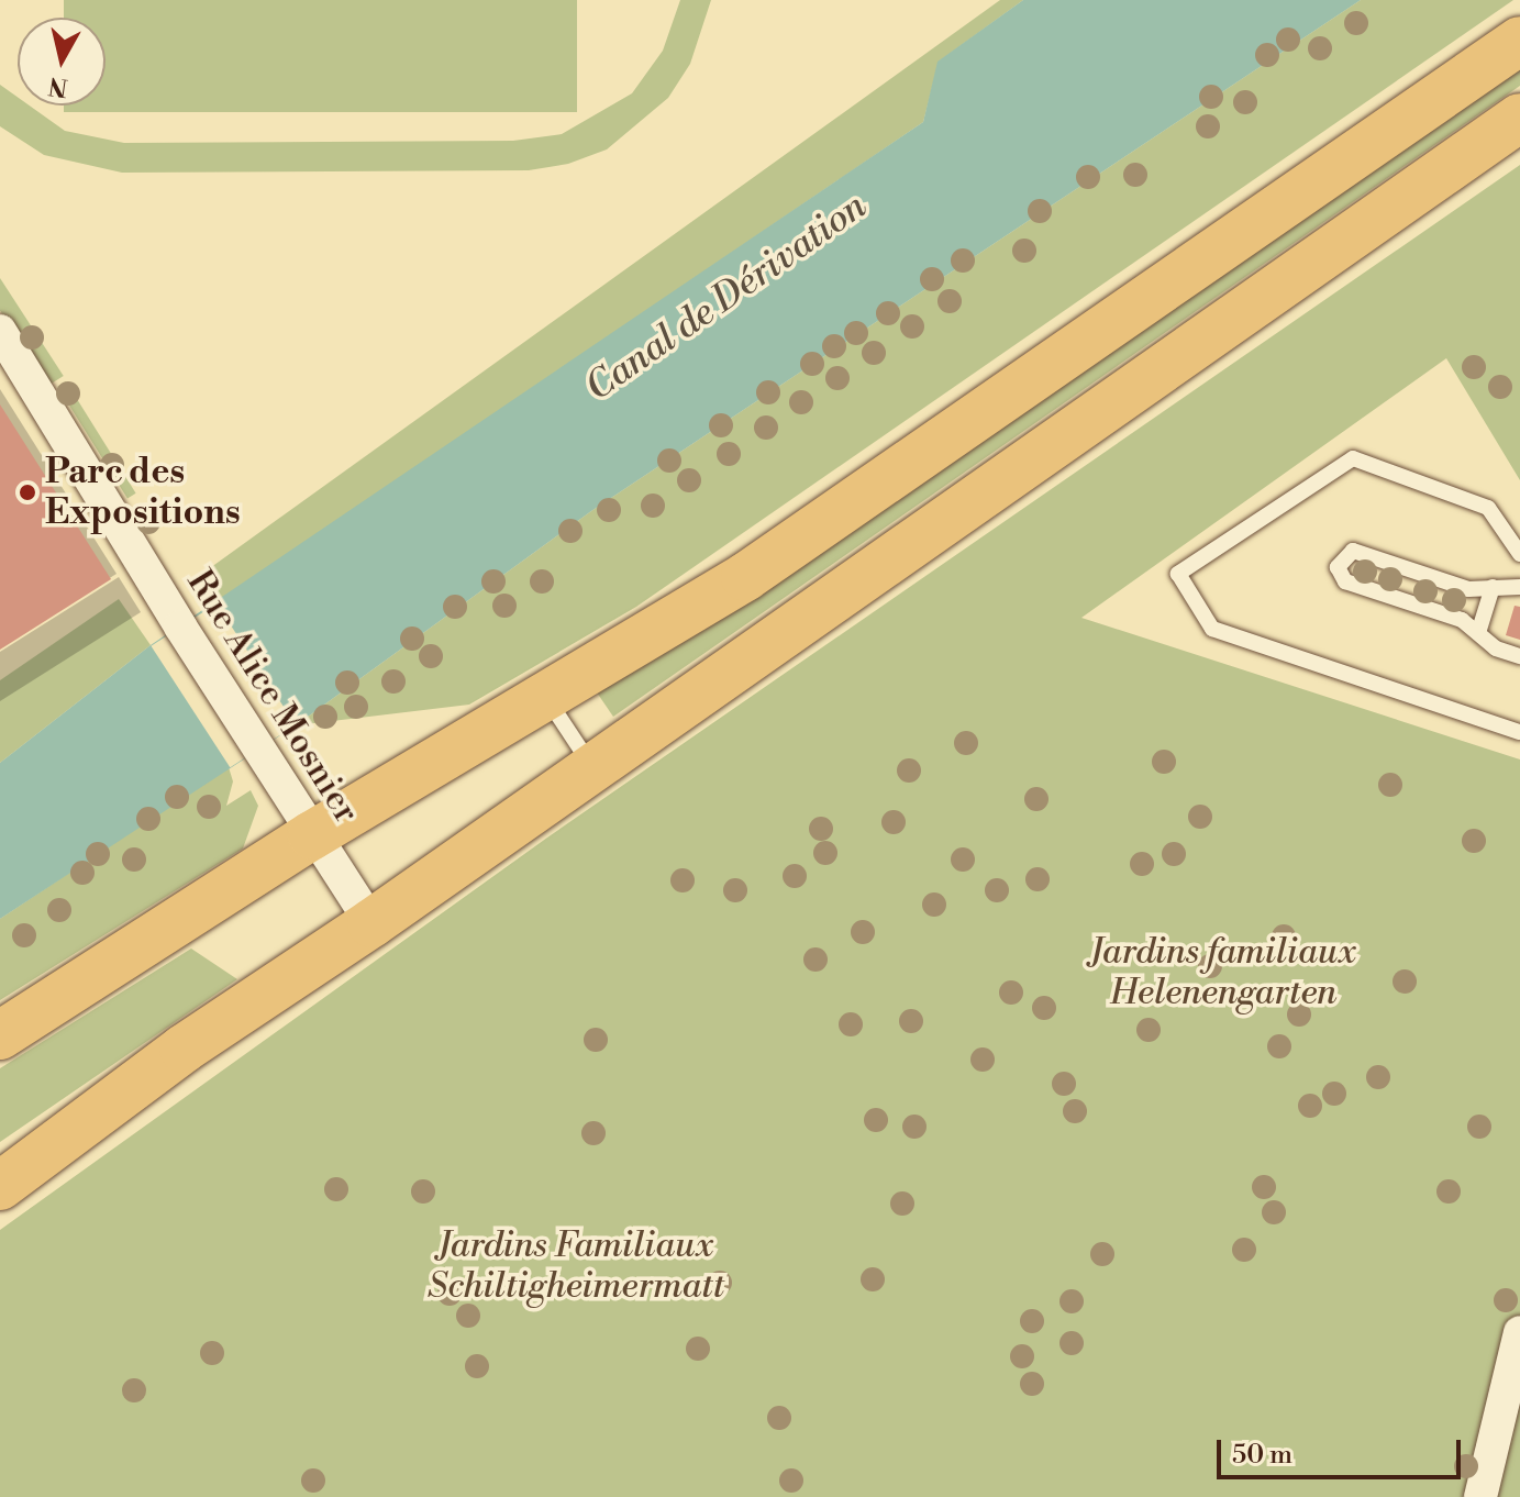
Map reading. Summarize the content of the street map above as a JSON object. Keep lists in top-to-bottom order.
{
  "streets": {
    "street": ["Rue Alice Mosnier"]
  },
  "water": ["Canal de Dérivation"],
  "parks": ["Jardins familiaux Helenengarten", "Jardins Familiaux Schiltigheimermatt"],
  "places": ["Parc des Expositions"],
  "scale_bar": "50 m",
  "north": "bottom"
}
